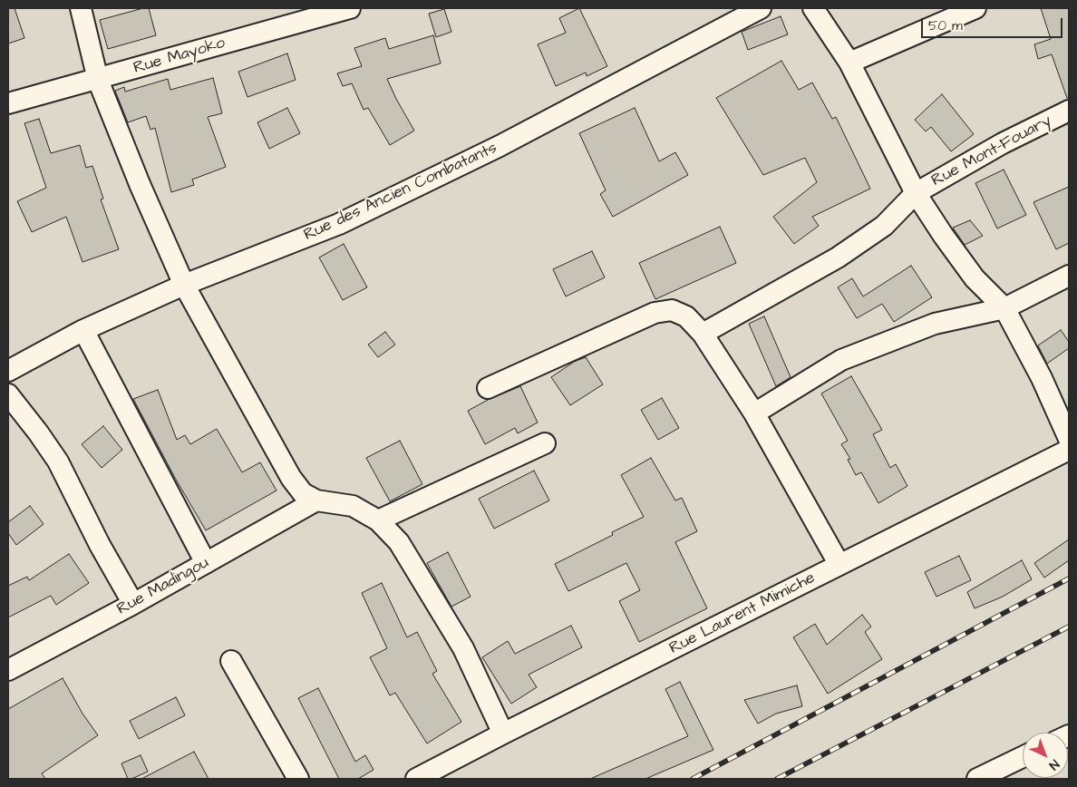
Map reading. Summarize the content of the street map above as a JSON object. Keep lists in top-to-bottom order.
{
  "streets": {
    "street": [
      "Rue Mayoko",
      "Rue Mont-Fouary",
      "Rue des Ancien Combatants",
      "Rue Madingou",
      "Rue Laurent Mimiche"
    ]
  },
  "scale_bar": "50 m",
  "north": "bottom right"
}
